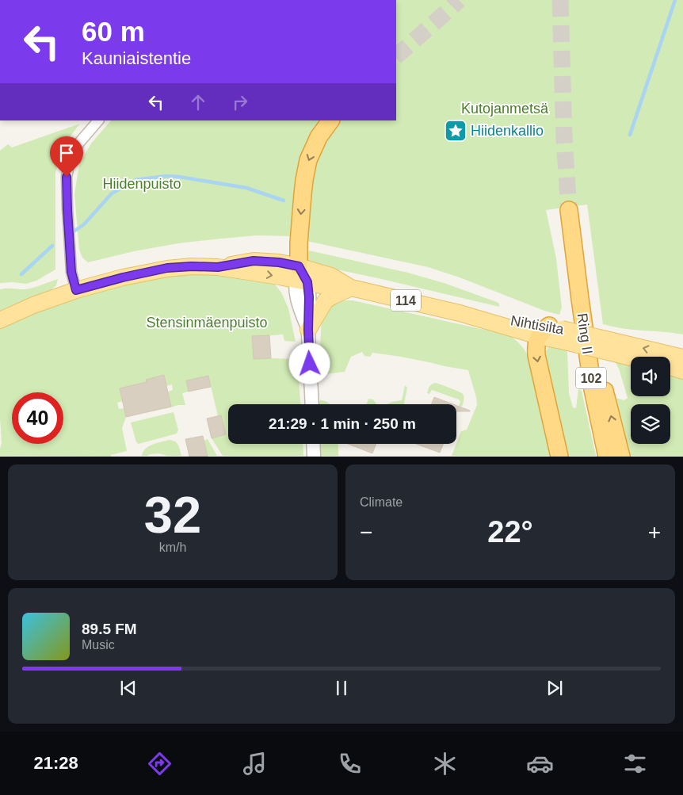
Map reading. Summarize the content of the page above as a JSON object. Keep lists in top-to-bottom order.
{
  "streets": {
    "highway": ["Ring II", "102"],
    "main road": ["114", "Nihtisilta"]
  },
  "crossings": [
    ["114", "Nihtisilta"]
  ],
  "parks": ["Kutojanmetsä", "Hiidenpuisto", "Stensinmäenpuisto"],
  "places": {
    "place": ["Hiidenkallio"]
  },
  "page": {
    "turn": ["60 m", "Kauniaistentie"],
    "limit": "40",
    "trip": "21:29 · 1 min · 250 m",
    "tile": [
      ["32", "km/h"],
      "Climate"
    ],
    "heat": ["−", "22°", "+"],
    "song": ["89.5 FM", "Music"],
    "tabs": "21:28"
  }
}
